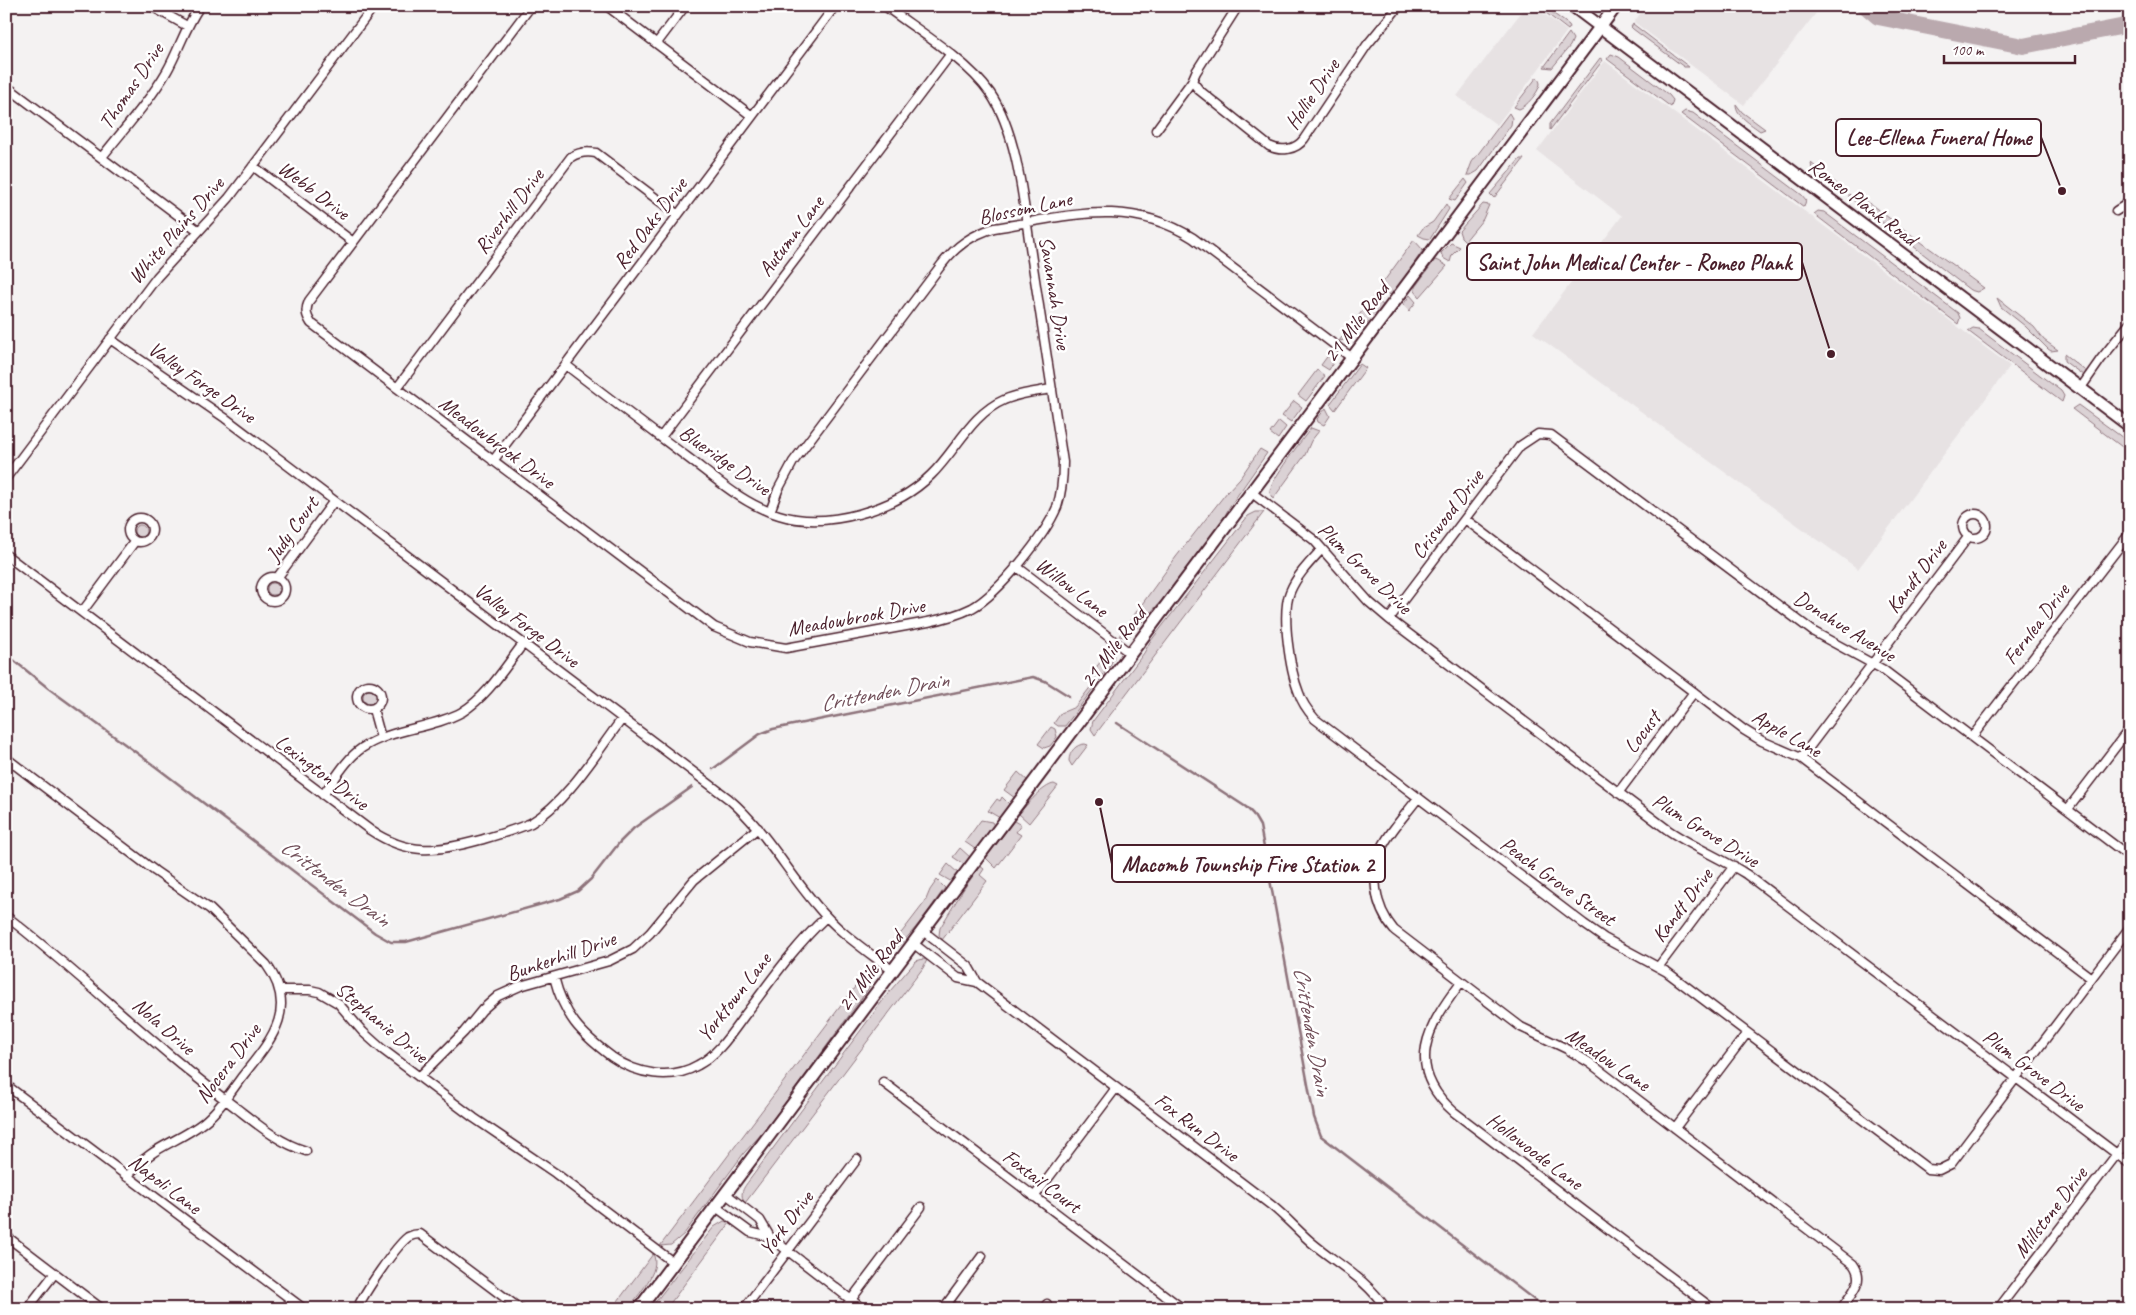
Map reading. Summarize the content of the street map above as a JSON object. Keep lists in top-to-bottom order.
{
  "streets": {
    "street": [
      "Thomas Drive",
      "Hollie Drive",
      "Webb Drive",
      "Romeo Plank Road",
      "Blossom Lane",
      "Riverhill Drive",
      "Red Oaks Drive",
      "White Plains Drive",
      "Autumn Lane",
      "Savannah Drive",
      "21 Mile Road",
      "Valley Forge Drive",
      "Meadowbrook Drive",
      "Blueridge Drive",
      "Criswood Drive",
      "Judy Court",
      "Plum Grove Drive",
      "Kandt Drive",
      "Willow Lane",
      "Fernlea Drive",
      "Donahue Avenue",
      "Locust",
      "Apple Lane",
      "Lexington Drive",
      "Peach Grove Street",
      "Bunkerhill Drive",
      "Yorktown Lane",
      "Stephanie Drive",
      "Nola Drive",
      "Meadow Lane",
      "Nocera Drive",
      "Fox Run Drive",
      "Hollowoode Lane",
      "Foxtail Court",
      "Napoli Lane",
      "Millstone Drive",
      "York Drive"
    ]
  },
  "crossings": [
    ["Webb Drive", "White Plains Drive"],
    ["Webb Drive", "Meadowbrook Drive"],
    ["Romeo Plank Road", "21 Mile Road"],
    ["Blossom Lane", "Savannah Drive"],
    ["Blossom Lane", "21 Mile Road"],
    ["Blossom Lane", "Blueridge Drive"],
    ["Riverhill Drive", "Red Oaks Drive"],
    ["Riverhill Drive", "Meadowbrook Drive"],
    ["Red Oaks Drive", "Meadowbrook Drive"],
    ["Red Oaks Drive", "Blueridge Drive"],
    ["White Plains Drive", "Valley Forge Drive"],
    ["Autumn Lane", "Savannah Drive"],
    ["Autumn Lane", "Blueridge Drive"],
    ["Savannah Drive", "Meadowbrook Drive"],
    ["Savannah Drive", "Blueridge Drive"],
    ["Savannah Drive", "Willow Lane"],
    ["21 Mile Road", "Valley Forge Drive"],
    ["21 Mile Road", "Plum Grove Drive"],
    ["21 Mile Road", "Willow Lane"],
    ["21 Mile Road", "Stephanie Drive"],
    ["21 Mile Road", "Fox Run Drive"],
    ["Valley Forge Drive", "Judy Court"],
    ["Valley Forge Drive", "Lexington Drive"],
    ["Valley Forge Drive", "Bunkerhill Drive"],
    ["Valley Forge Drive", "Yorktown Lane"],
    ["Meadowbrook Drive", "Willow Lane"],
    ["Criswood Drive", "Plum Grove Drive"],
    ["Criswood Drive", "Donahue Avenue"],
    ["Criswood Drive", "Apple Lane"],
    ["Plum Grove Drive", "Kandt Drive"],
    ["Plum Grove Drive", "Locust"],
    ["Plum Grove Drive", "Peach Grove Street"],
    ["Plum Grove Drive", "Millstone Drive"],
    ["Kandt Drive", "Donahue Avenue"],
    ["Kandt Drive", "Apple Lane"],
    ["Kandt Drive", "Peach Grove Street"],
    ["Fernlea Drive", "Donahue Avenue"],
    ["Locust", "Apple Lane"],
    ["Peach Grove Street", "Meadow Lane"],
    ["Bunkerhill Drive", "Yorktown Lane"],
    ["Bunkerhill Drive", "Stephanie Drive"],
    ["Stephanie Drive", "Nocera Drive"],
    ["Nola Drive", "Nocera Drive"],
    ["Meadow Lane", "Hollowoode Lane"],
    ["Nocera Drive", "Napoli Lane"]
  ],
  "water": ["Crittenden Drain"],
  "places": ["Lee-Ellena Funeral Home", "Saint John Medical Center - Romeo Plank", "Macomb Township Fire Station 2"],
  "scale_bar": "100 m"
}
